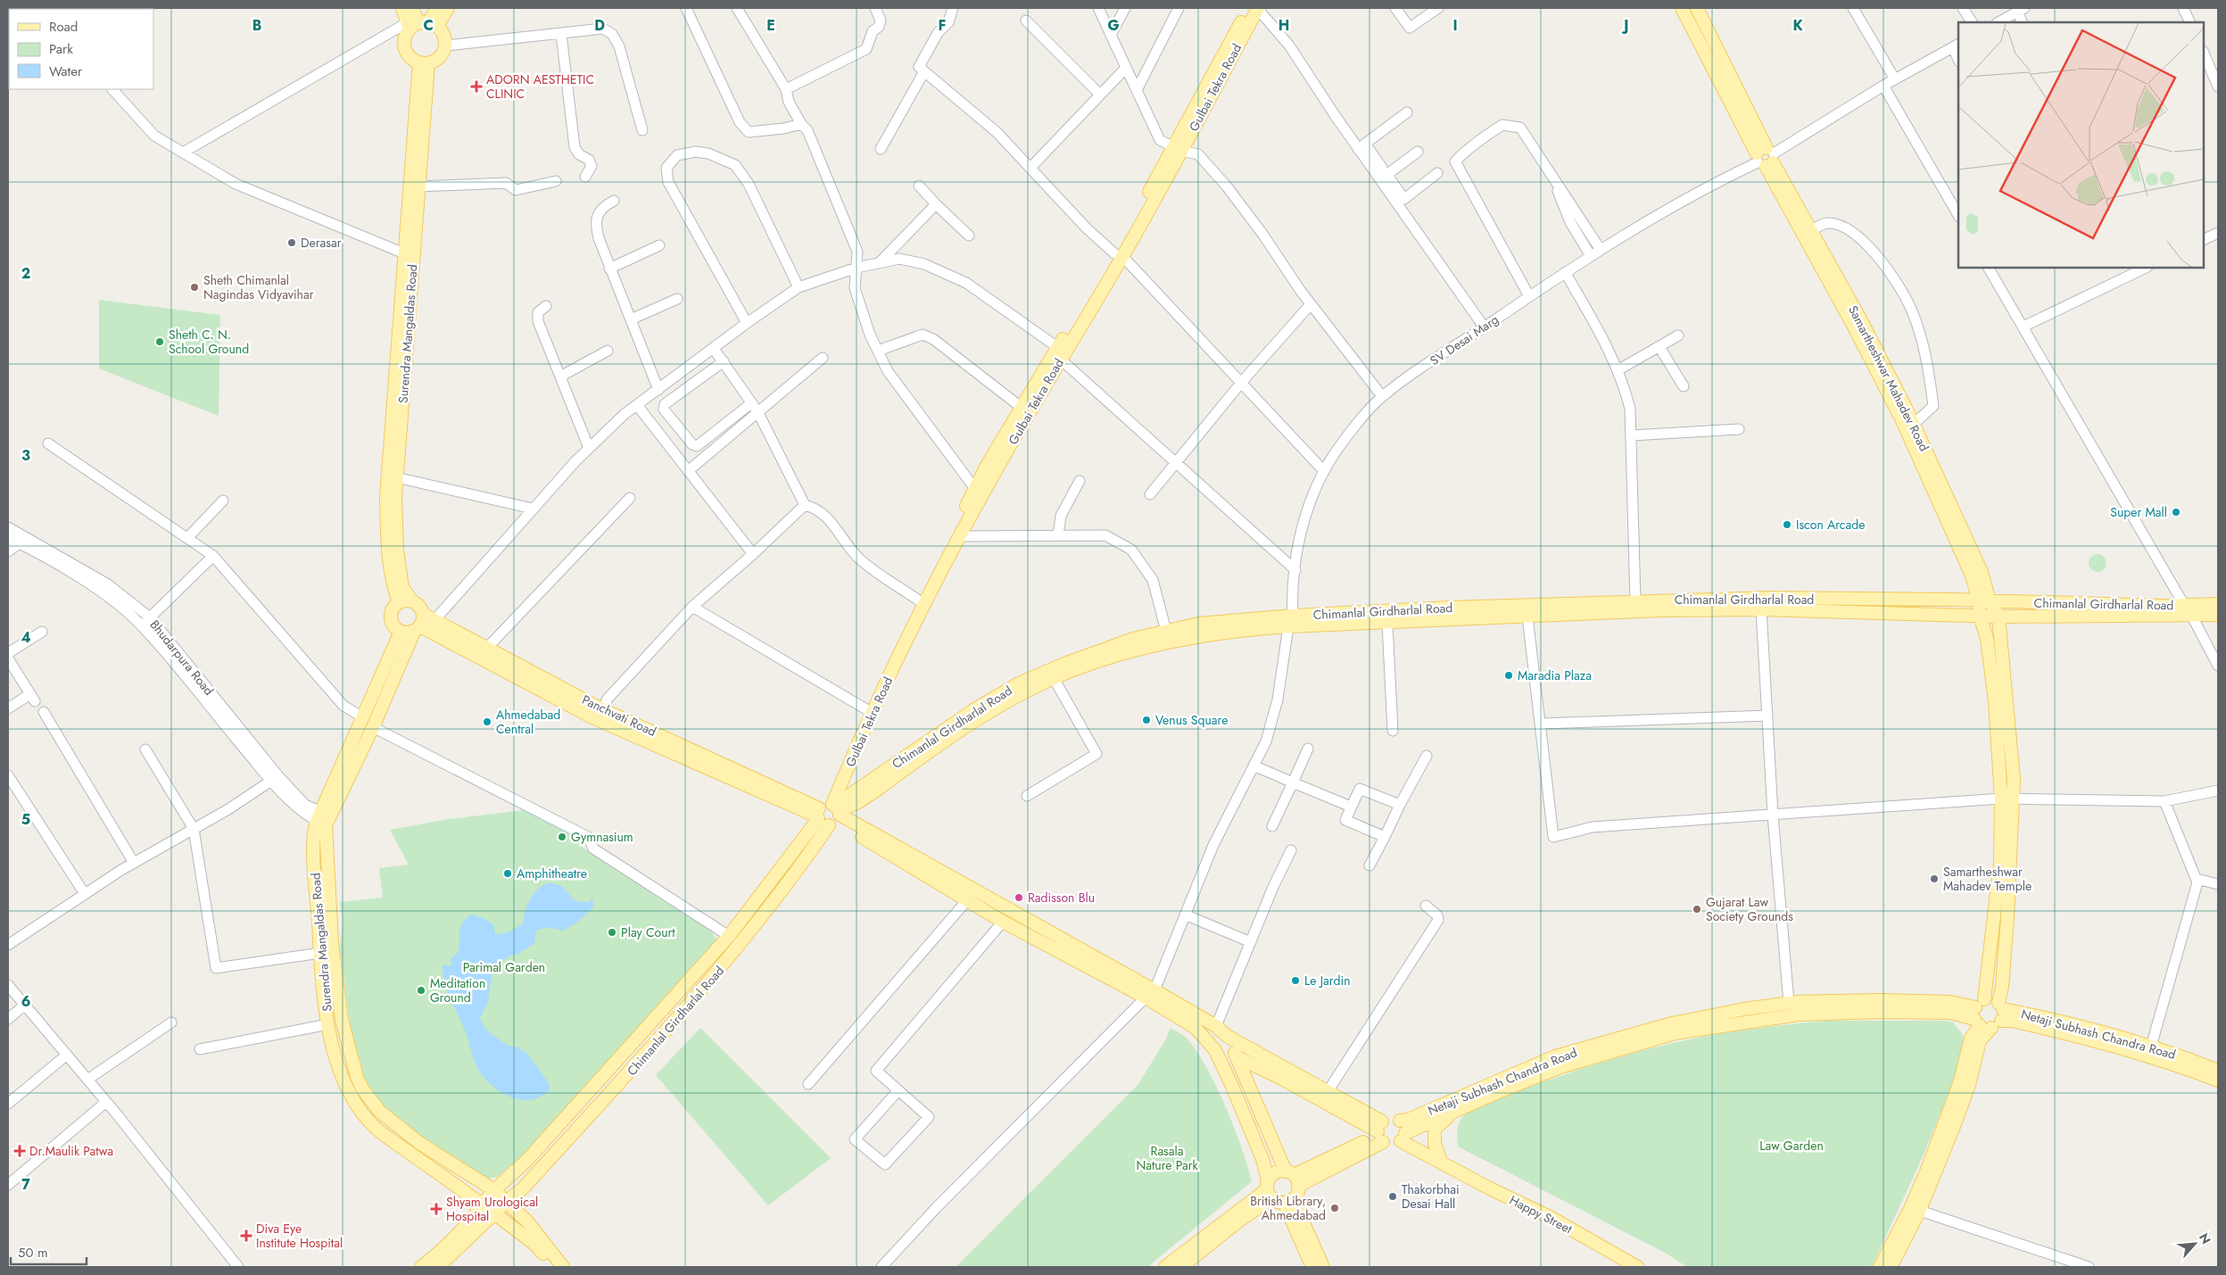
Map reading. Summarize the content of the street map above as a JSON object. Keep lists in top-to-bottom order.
{
  "streets": {
    "main road": [
      "Gulbai Tekra Road",
      "Surendra Mangaldas Road",
      "Samartheshwar Mahadev Road",
      "Chimanlal Girdharlal Road",
      "Panchvati Road",
      "Netaji Subhash Chandra Road",
      "Happy Street"
    ],
    "street": ["SV Desai Marg", "Bhudarpura Road"]
  },
  "crossings": [
    ["Gulbai Tekra Road", "Chimanlal Girdharlal Road"],
    ["Gulbai Tekra Road", "Panchvati Road"],
    ["Surendra Mangaldas Road", "Chimanlal Girdharlal Road"],
    ["Surendra Mangaldas Road", "Bhudarpura Road"],
    ["Surendra Mangaldas Road", "Panchvati Road"],
    ["SV Desai Marg", "Samartheshwar Mahadev Road"],
    ["SV Desai Marg", "Chimanlal Girdharlal Road"],
    ["Samartheshwar Mahadev Road", "Chimanlal Girdharlal Road"],
    ["Chimanlal Girdharlal Road", "Panchvati Road"],
    ["Netaji Subhash Chandra Road", "Happy Street"]
  ],
  "parks": ["Parimal Garden", "Law Garden", "Rasala Nature Park"],
  "places": {
    "health": [
      "ADORN AESTHETIC CLINIC",
      "Dr.Maulik Patwa",
      "Shyam Urological Hospital",
      "Diva Eye Institute Hospital"
    ],
    "other": [
      "Derasar",
      "Sheth Chimanlal Nagindas Vidyavihar",
      "Sheth C. N. School Ground",
      "Super Mall",
      "Iscon Arcade",
      "Maradia Plaza",
      "Venus Square",
      "Ahmedabad Central",
      "Gymnasium",
      "Amphitheatre",
      "Samartheshwar Mahadev Temple",
      "Radisson Blu",
      "Gujarat Law Society Grounds",
      "Play Court",
      "Le Jardin",
      "Meditation Ground",
      "Thakorbhai Desai Hall",
      "British Library, Ahmedabad"
    ]
  },
  "legend": ["Road", "Park", "Water"],
  "scale_bar": "50 m",
  "north": "top right",
  "grid": {
    "columns": [
      "B",
      "C",
      "D",
      "E",
      "F",
      "G",
      "H",
      "I",
      "J",
      "K"
    ],
    "rows": [
      "2",
      "3",
      "4",
      "5",
      "6",
      "7"
    ]
  }
}
